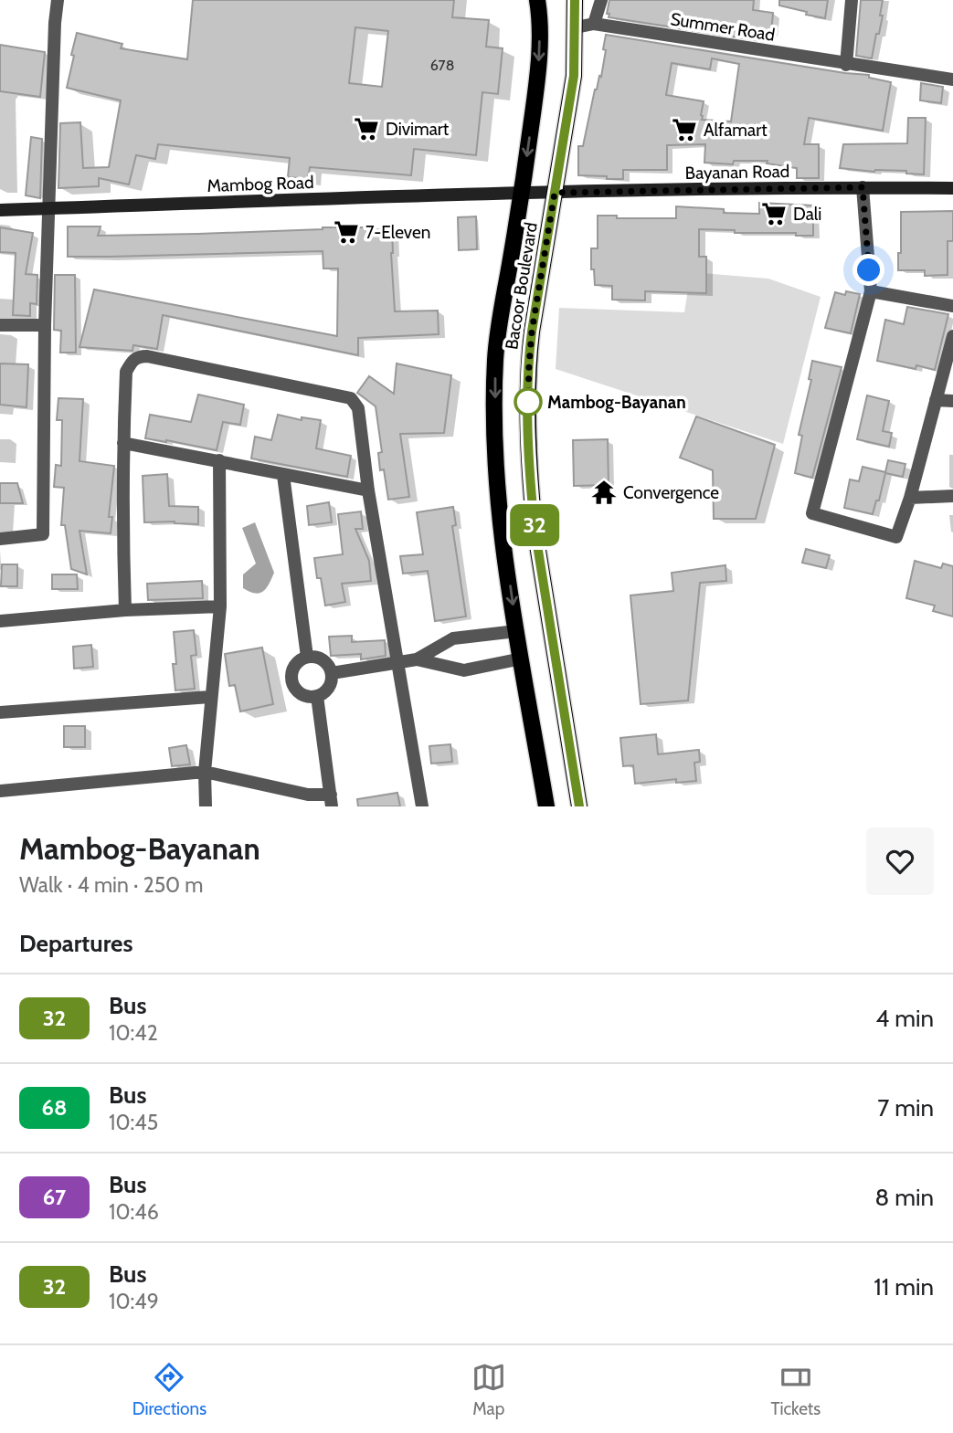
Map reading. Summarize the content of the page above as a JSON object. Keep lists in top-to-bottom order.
{
  "streets": {
    "main road": ["Bayanan Road", "Mambog Road", "Bacoor Boulevard"],
    "street": ["Summer Road"]
  },
  "crossings": [
    ["Bayanan Road", "Mambog Road"],
    ["Bayanan Road", "Bacoor Boulevard"],
    ["Mambog Road", "Bacoor Boulevard"]
  ],
  "places": {
    "supermarket": [
      "Divimart",
      "Alfamart",
      "Dali",
      "7-Eleven"
    ],
    "other": ["Mambog-Bayanan"],
    "temple": ["Convergence"]
  },
  "lines": ["bus line 32"],
  "house_numbers": ["678"],
  "page": {
    "on_map": "32",
    "heading": [
      ["Mambog-Bayanan", "Walk · 4 min · 250 m"],
      "Departures"
    ],
    "list": [
      {
        "mark": "32",
        "name": "Bus",
        "note": "10:42",
        "value": "4 min"
      },
      {
        "mark": "68",
        "name": "Bus",
        "note": "10:45",
        "value": "7 min"
      },
      {
        "mark": "67",
        "name": "Bus",
        "note": "10:46",
        "value": "8 min"
      },
      {
        "mark": "32",
        "name": "Bus",
        "note": "10:49",
        "value": "11 min"
      }
    ],
    "tabs": ["Directions", "Map", "Tickets"]
  }
}
